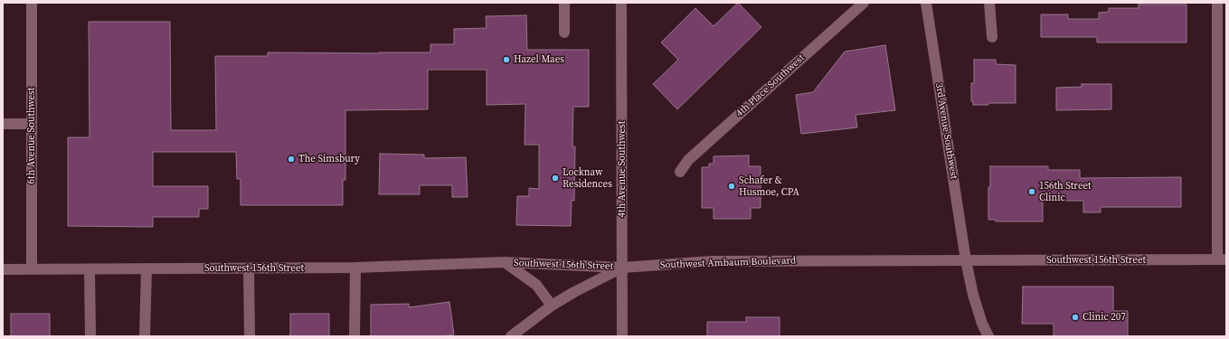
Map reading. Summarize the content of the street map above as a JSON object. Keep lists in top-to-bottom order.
{
  "streets": {
    "street": [
      "4th Place Southwest",
      "3rd Avenue Southwest",
      "6th Avenue Southwest",
      "4th Avenue Southwest",
      "Southwest 156th Street",
      "Southwest Ambaum Boulevard"
    ]
  },
  "crossings": [
    ["3rd Avenue Southwest", "Southwest 156th Street"],
    ["3rd Avenue Southwest", "Southwest Ambaum Boulevard"],
    ["6th Avenue Southwest", "Southwest 156th Street"],
    ["4th Avenue Southwest", "Southwest 156th Street"],
    ["4th Avenue Southwest", "Southwest Ambaum Boulevard"],
    ["Southwest 156th Street", "Southwest Ambaum Boulevard"]
  ],
  "places": [
    "Hazel Maes",
    "The Simsbury",
    "Locknaw Residences",
    "Schafer & Husmoe, CPA",
    "156th Street Clinic",
    "Clinic 207"
  ]
}
